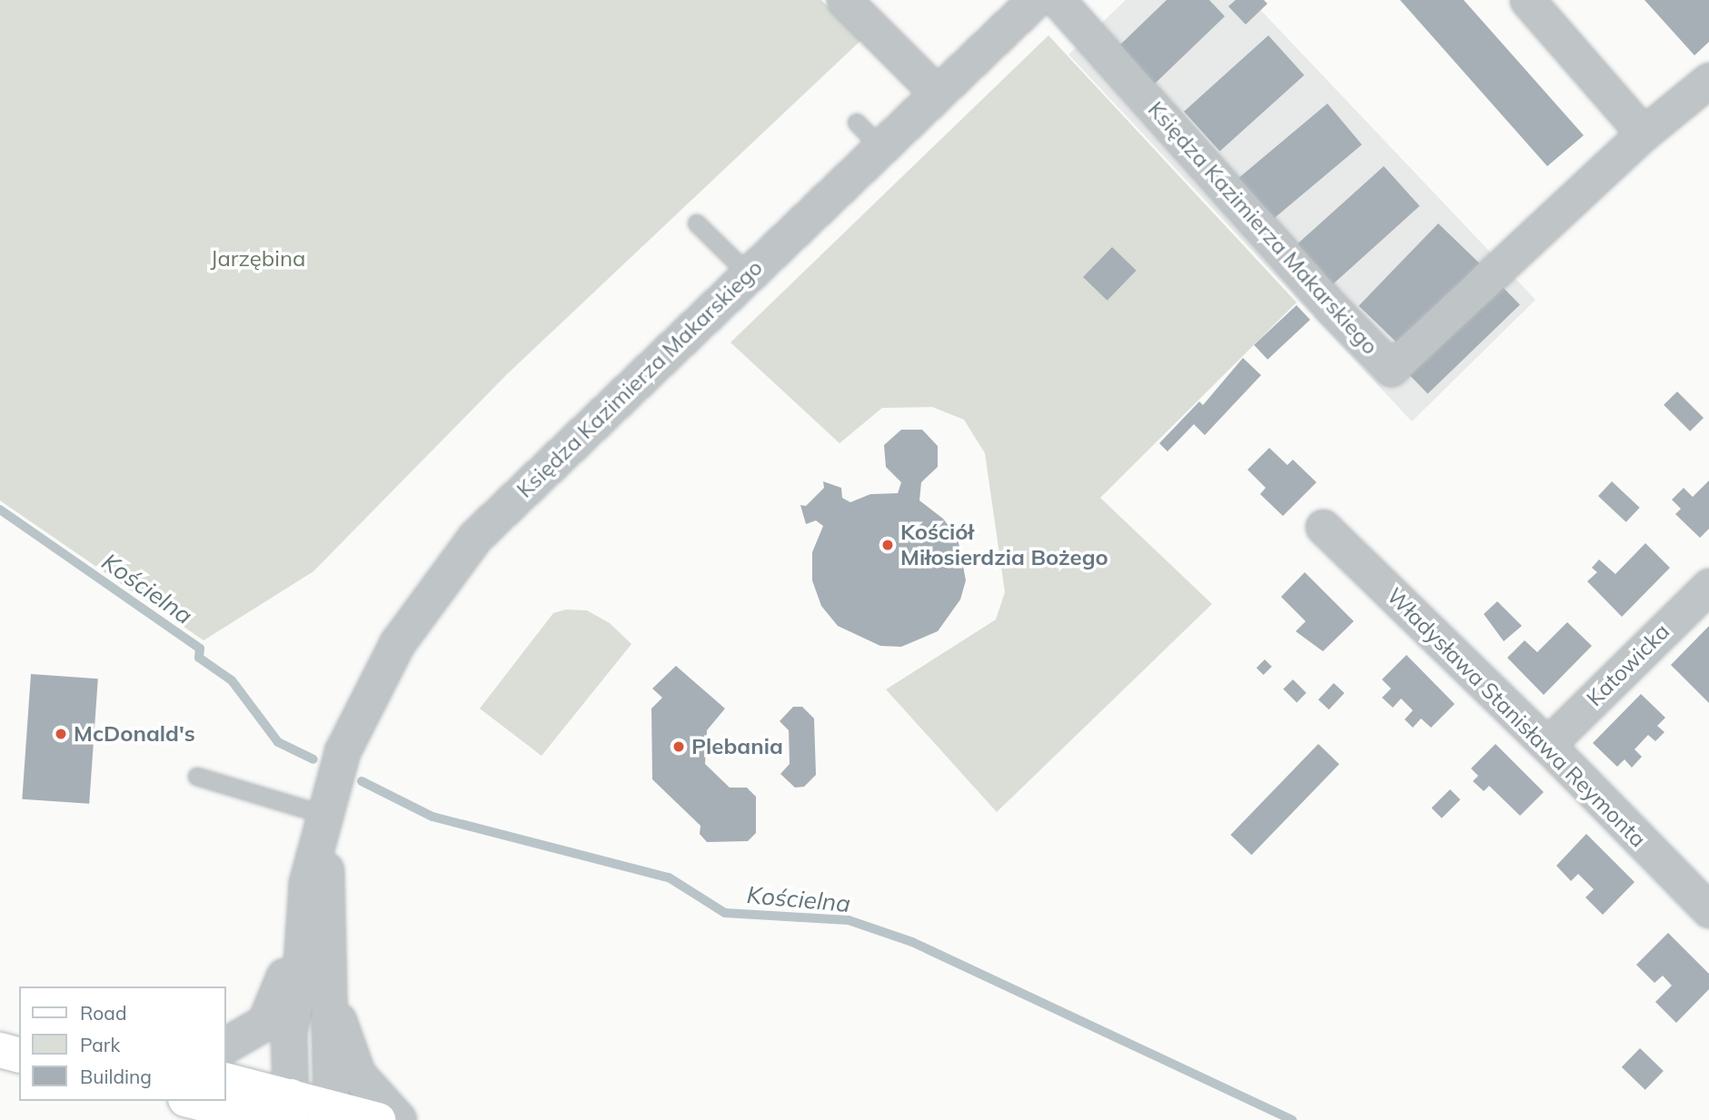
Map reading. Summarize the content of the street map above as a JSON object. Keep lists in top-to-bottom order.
{
  "streets": {
    "street": ["Księdza Kazimierza Makarskiego", "Katowicka", "Władysława Stanisława Reymonta"]
  },
  "crossings": [
    ["Katowicka", "Władysława Stanisława Reymonta"]
  ],
  "water": ["Kościelna"],
  "parks": ["Jarzębina"],
  "places": ["Kościół Miłosierdzia Bożego", "McDonald's", "Plebania"],
  "legend": ["Road", "Park", "Building"]
}
